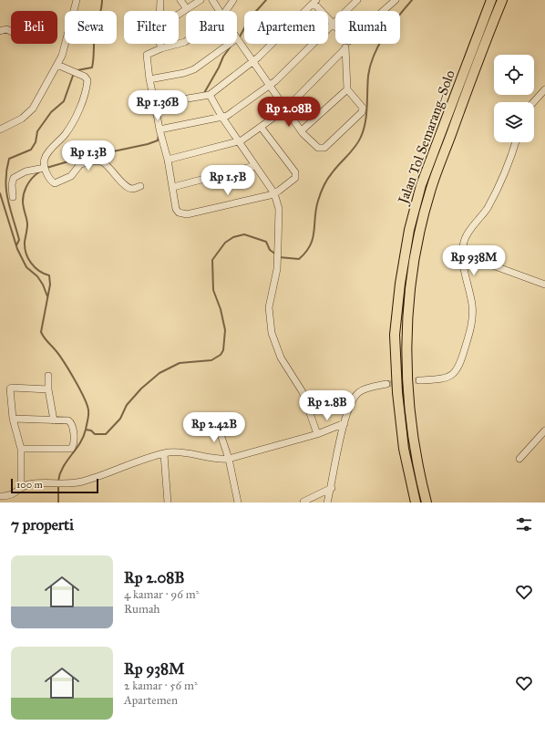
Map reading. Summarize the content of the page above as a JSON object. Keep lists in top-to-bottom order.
{
  "streets": {
    "highway": ["Jalan Tol Semarang–Solo"]
  },
  "scale_bar": "100 m",
  "page": {
    "chip": [
      "Beli",
      "Sewa",
      "Filter",
      "Baru",
      "Apartemen",
      "Rumah"
    ],
    "price": [
      "Rp 1.36B",
      "Rp 2.08B",
      "Rp 1.3B",
      "Rp 1.5B",
      "Rp 938M",
      "Rp 2.8B",
      "Rp 2.42B"
    ],
    "scale": "100 m",
    "heading": "7 properti",
    "list": [
      {
        "name": "Rp 2.08B",
        "note": "4 kamar · 96 m² · Rumah"
      },
      {
        "name": "Rp 938M",
        "note": "2 kamar · 56 m² · Apartemen"
      }
    ]
  }
}
